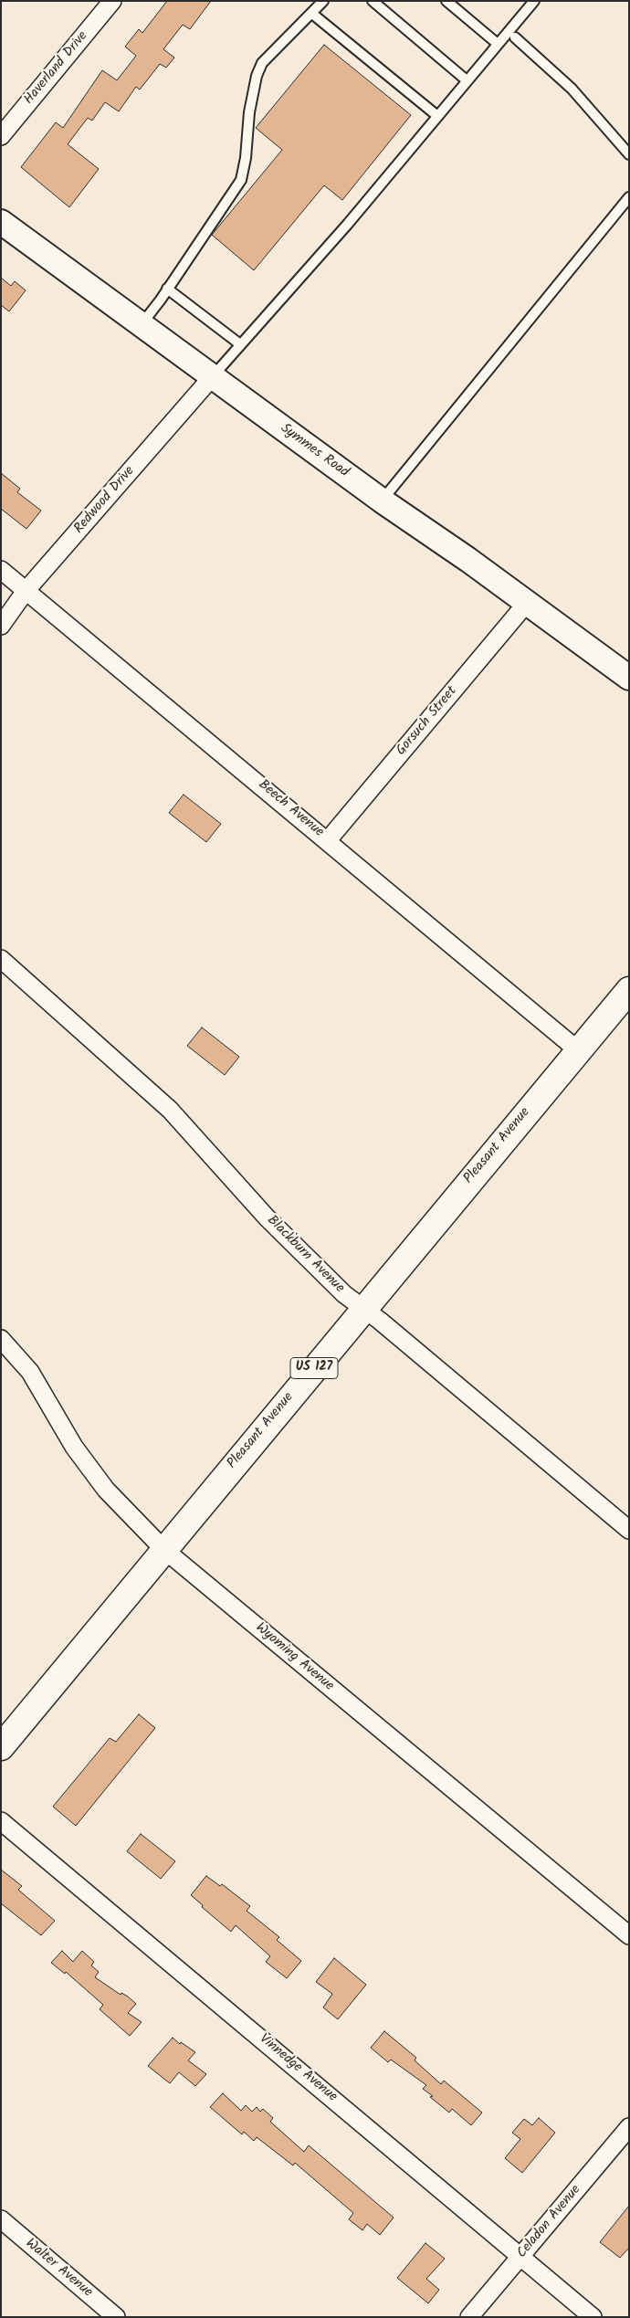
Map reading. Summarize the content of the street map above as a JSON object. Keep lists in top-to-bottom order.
{
  "streets": {
    "main road": ["Pleasant Avenue", "US 127"],
    "street": [
      "Haverland Drive",
      "Symmes Road",
      "Redwood Drive",
      "Gorsuch Street",
      "Beech Avenue",
      "Blackburn Avenue",
      "Wyoming Avenue",
      "Vinnedge Avenue",
      "Celadon Avenue",
      "Walter Avenue"
    ]
  },
  "crossings": [
    ["Symmes Road", "Redwood Drive"],
    ["Symmes Road", "Gorsuch Street"],
    ["Redwood Drive", "Beech Avenue"],
    ["Gorsuch Street", "Beech Avenue"],
    ["Beech Avenue", "Pleasant Avenue"],
    ["Pleasant Avenue", "Blackburn Avenue"],
    ["Pleasant Avenue", "Wyoming Avenue"],
    ["Vinnedge Avenue", "Celadon Avenue"]
  ]
}
